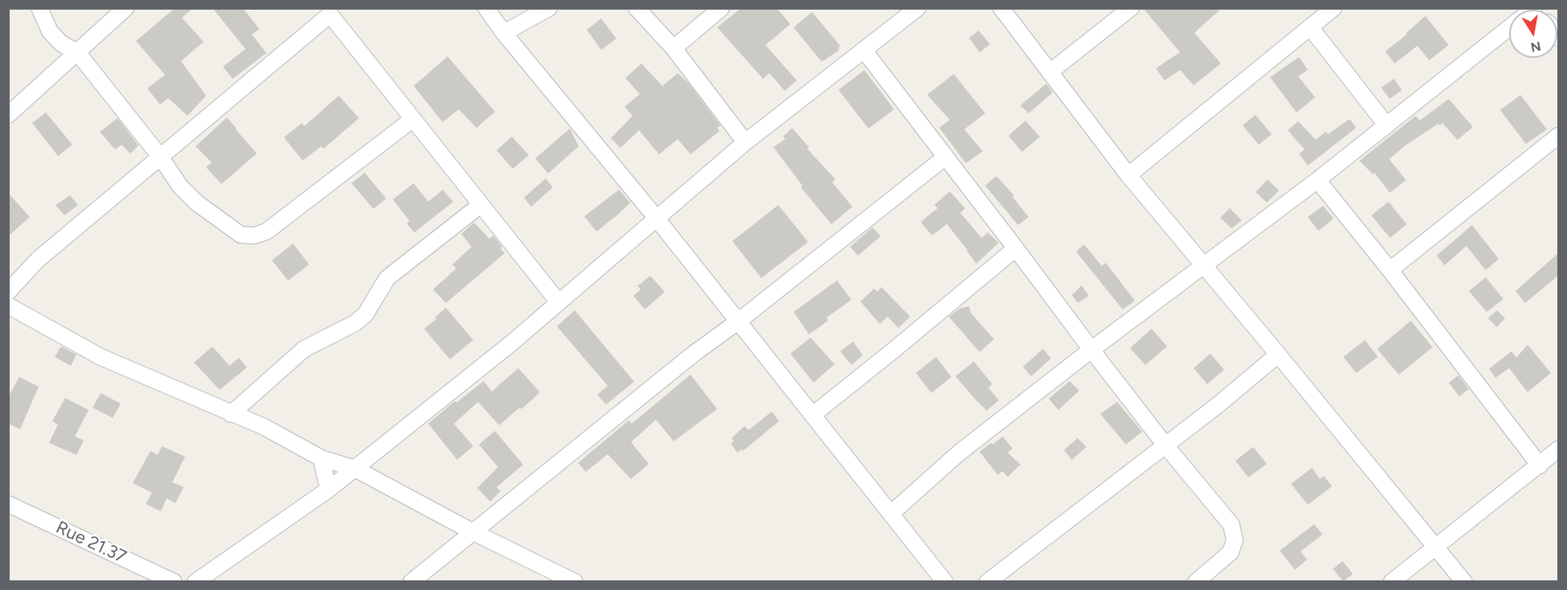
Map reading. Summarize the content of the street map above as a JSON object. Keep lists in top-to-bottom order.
{
  "streets": {
    "street": ["Rue 21.37"]
  },
  "north": "bottom"
}
